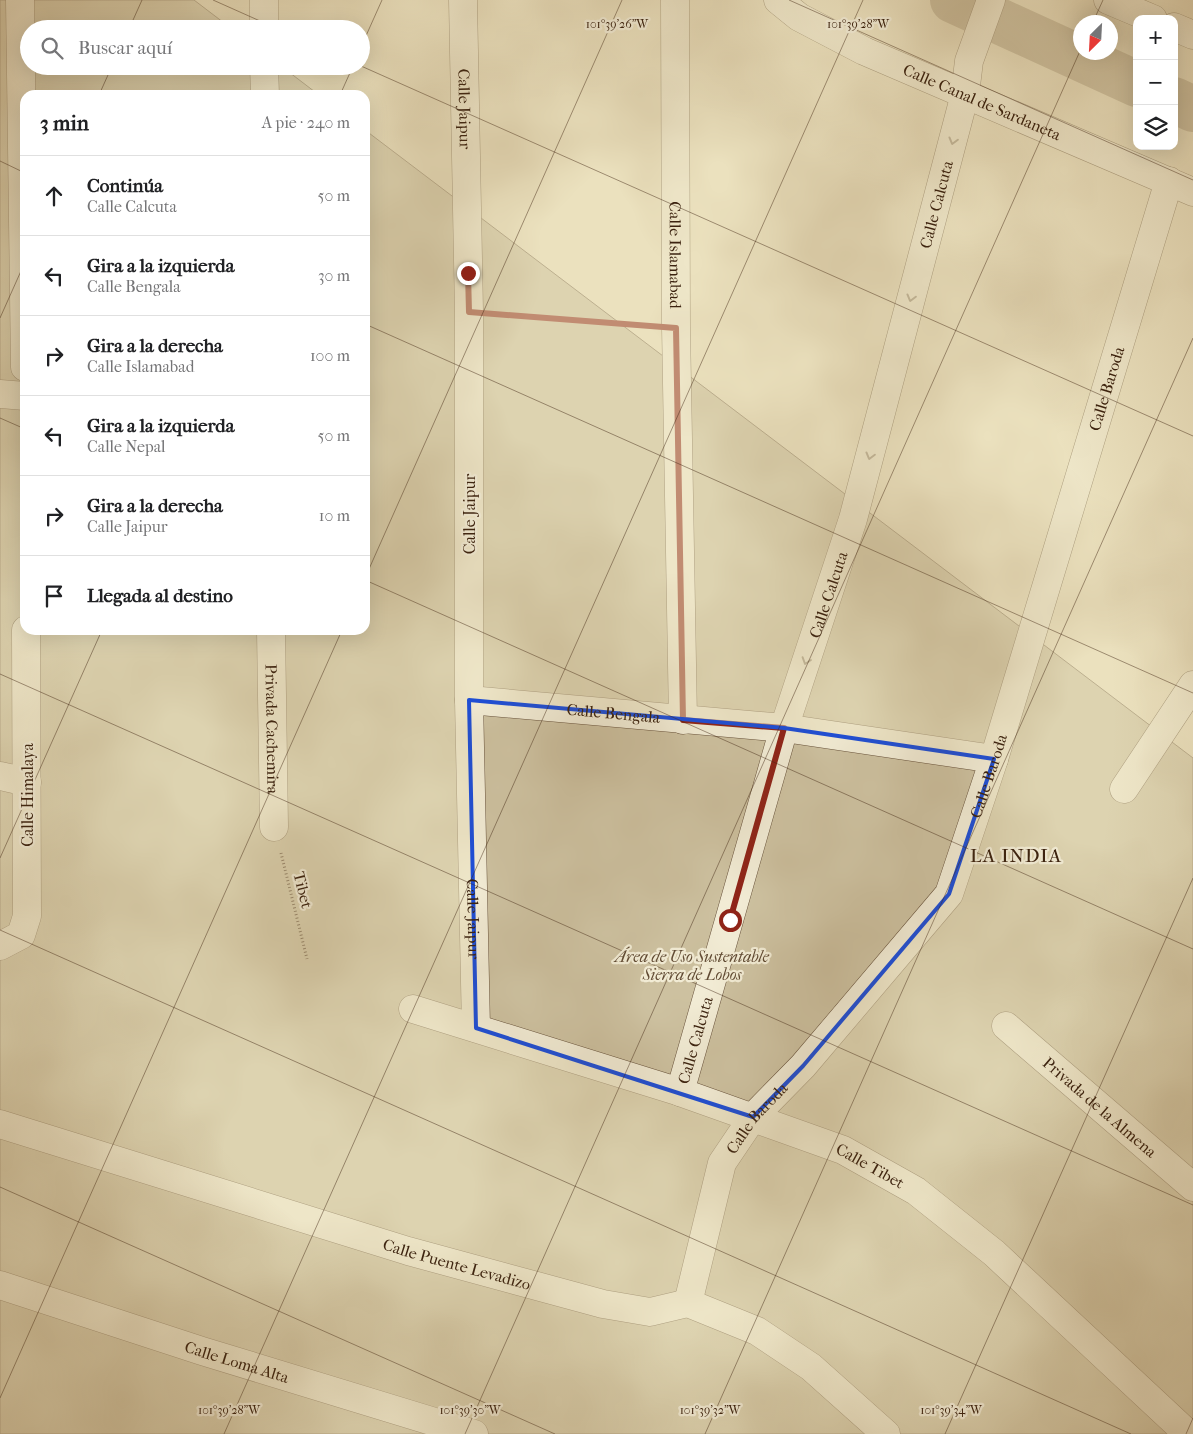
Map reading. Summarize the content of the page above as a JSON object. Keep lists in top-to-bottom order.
{
  "streets": {
    "street": [
      "Calle Canal de Sardaneta",
      "Calle Jaipur",
      "Calle Calcuta",
      "Calle Islamabad",
      "Calle Baroda",
      "Calle Bengala",
      "Privada Cachemira",
      "Calle Himalaya",
      "Privada de la Almena",
      "Calle Tibet",
      "Calle Puente Levadizo",
      "Calle Loma Alta"
    ],
    "path": ["Tibet"]
  },
  "crossings": [
    ["Calle Canal de Sardaneta", "Calle Calcuta"],
    ["Calle Canal de Sardaneta", "Calle Baroda"],
    ["Calle Jaipur", "Calle Bengala"],
    ["Calle Jaipur", "Calle Tibet"],
    ["Calle Calcuta", "Calle Bengala"],
    ["Calle Calcuta", "Calle Tibet"],
    ["Calle Islamabad", "Calle Bengala"],
    ["Calle Baroda", "Calle Bengala"],
    ["Calle Baroda", "Calle Tibet"],
    ["Calle Baroda", "Calle Puente Levadizo"],
    ["Privada Cachemira", "Tibet"]
  ],
  "one_way": ["Calle Calcuta"],
  "districts": ["LA INDIA"],
  "parks": ["Área de Uso Sustentable Sierra de Lobos"],
  "north": "bottom left",
  "page": {
    "map_buttons": ["+", "−"],
    "search": "Buscar aquí",
    "heading": ["3 min", "A pie · 240 m"],
    "list": [
      ["Continúa", "Calle Calcuta", "50 m"],
      ["Gira a la izquierda", "Calle Bengala", "30 m"],
      ["Gira a la derecha", "Calle Islamabad", "100 m"],
      ["Gira a la izquierda", "Calle Nepal", "50 m"],
      ["Gira a la derecha", "Calle Jaipur", "10 m"],
      "Llegada al destino"
    ]
  },
  "coordinates": [
    "101°39'26\"W",
    "101°39'28\"W",
    "101°39'30\"W",
    "101°39'32\"W",
    "101°39'34\"W"
  ]
}
